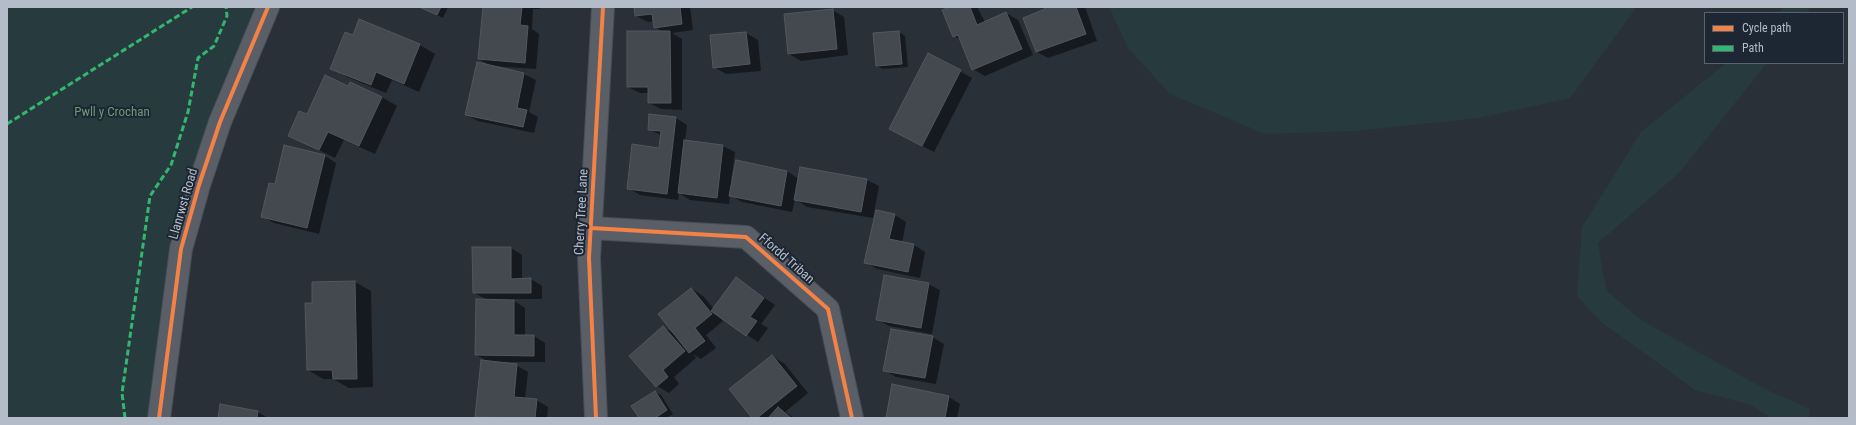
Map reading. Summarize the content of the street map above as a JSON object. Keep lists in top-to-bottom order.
{
  "streets": {
    "street": ["Llanrwst Road", "Cherry Tree Lane", "Ffordd Triban"]
  },
  "crossings": [
    ["Cherry Tree Lane", "Ffordd Triban"]
  ],
  "parks": ["Pwll y Crochan"],
  "legend": ["Cycle path", "Path"]
}
